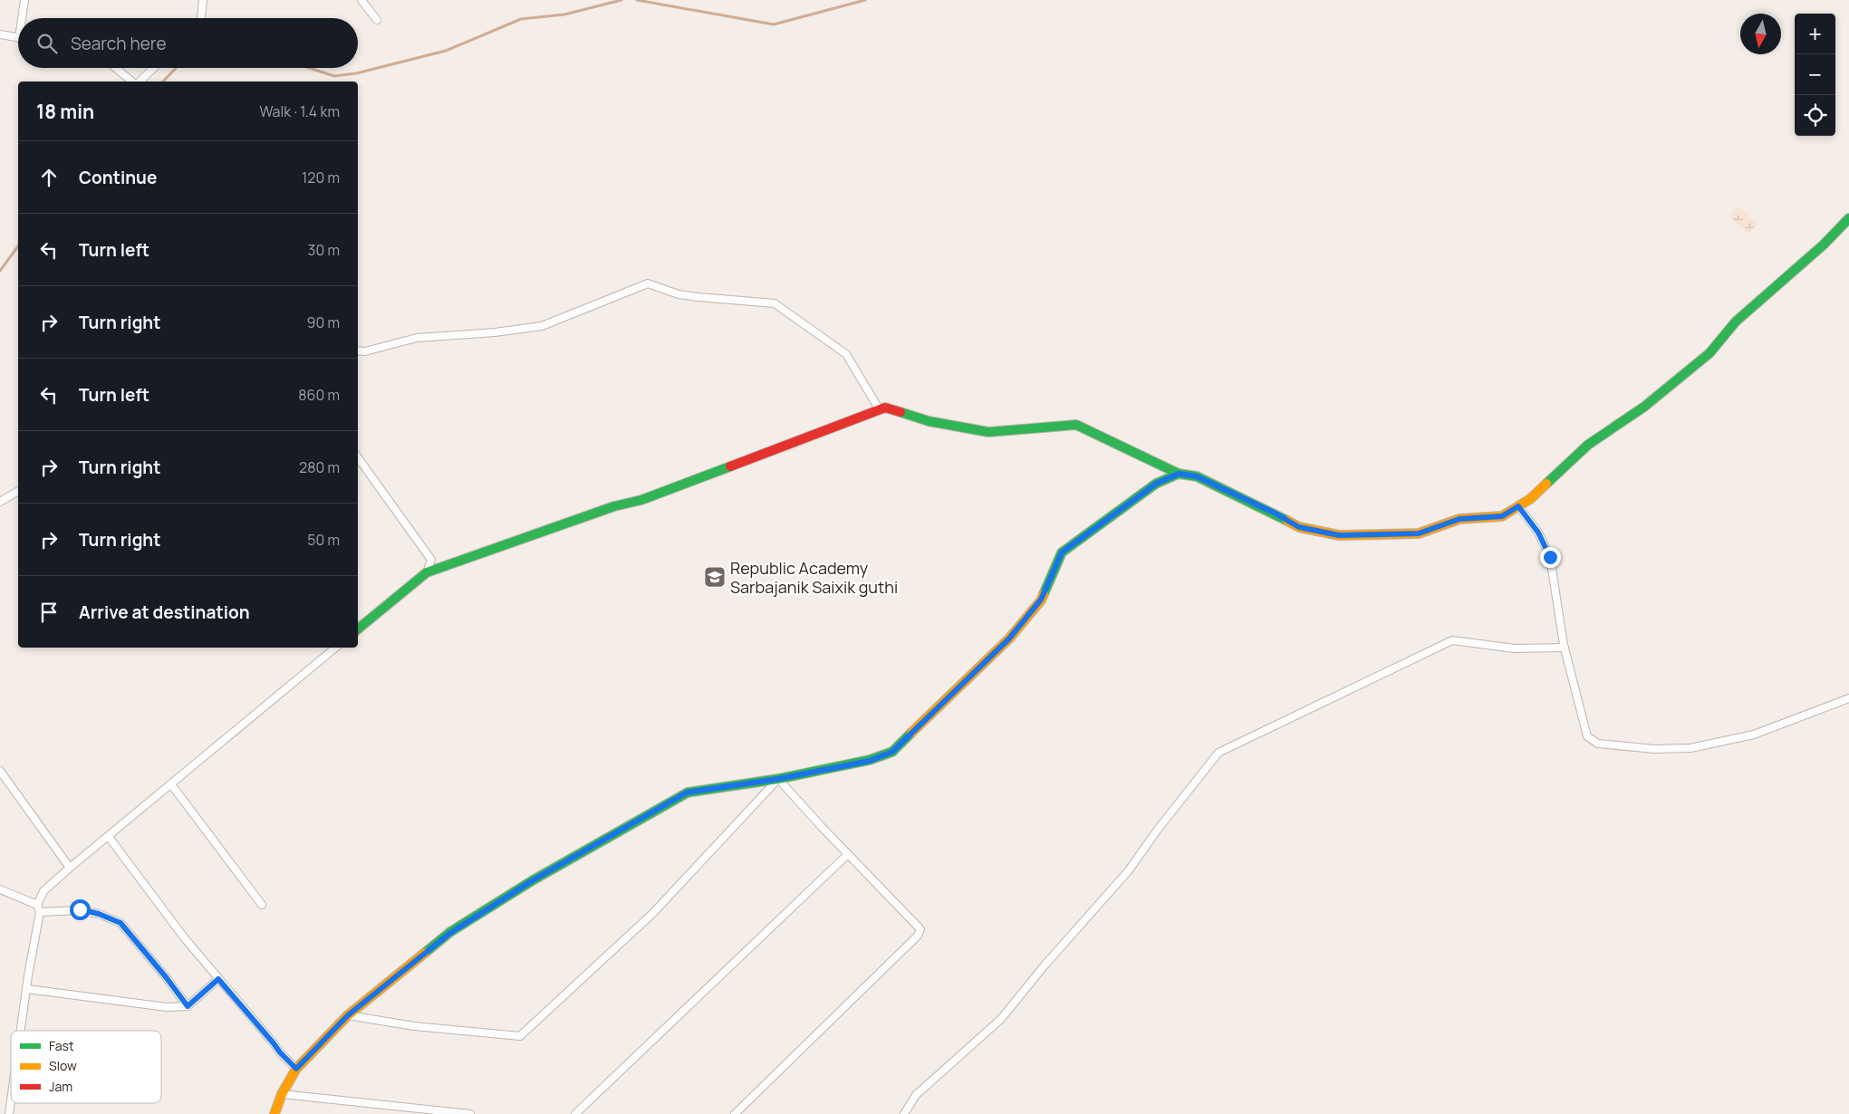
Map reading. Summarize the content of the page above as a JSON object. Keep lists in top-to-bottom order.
{
  "places": {
    "school or university": ["Republic Academy Sarbajanik Saixik guthi"]
  },
  "legend": ["Fast", "Slow", "Jam"],
  "north": "bottom",
  "page": {
    "map_buttons": ["+", "−"],
    "search": "Search here",
    "heading": ["18 min", "Walk · 1.4 km"],
    "list": [
      ["Continue", "120 m"],
      ["Turn left", "30 m"],
      ["Turn right", "90 m"],
      ["Turn left", "860 m"],
      ["Turn right", "280 m"],
      ["Turn right", "50 m"],
      "Arrive at destination"
    ]
  }
}
